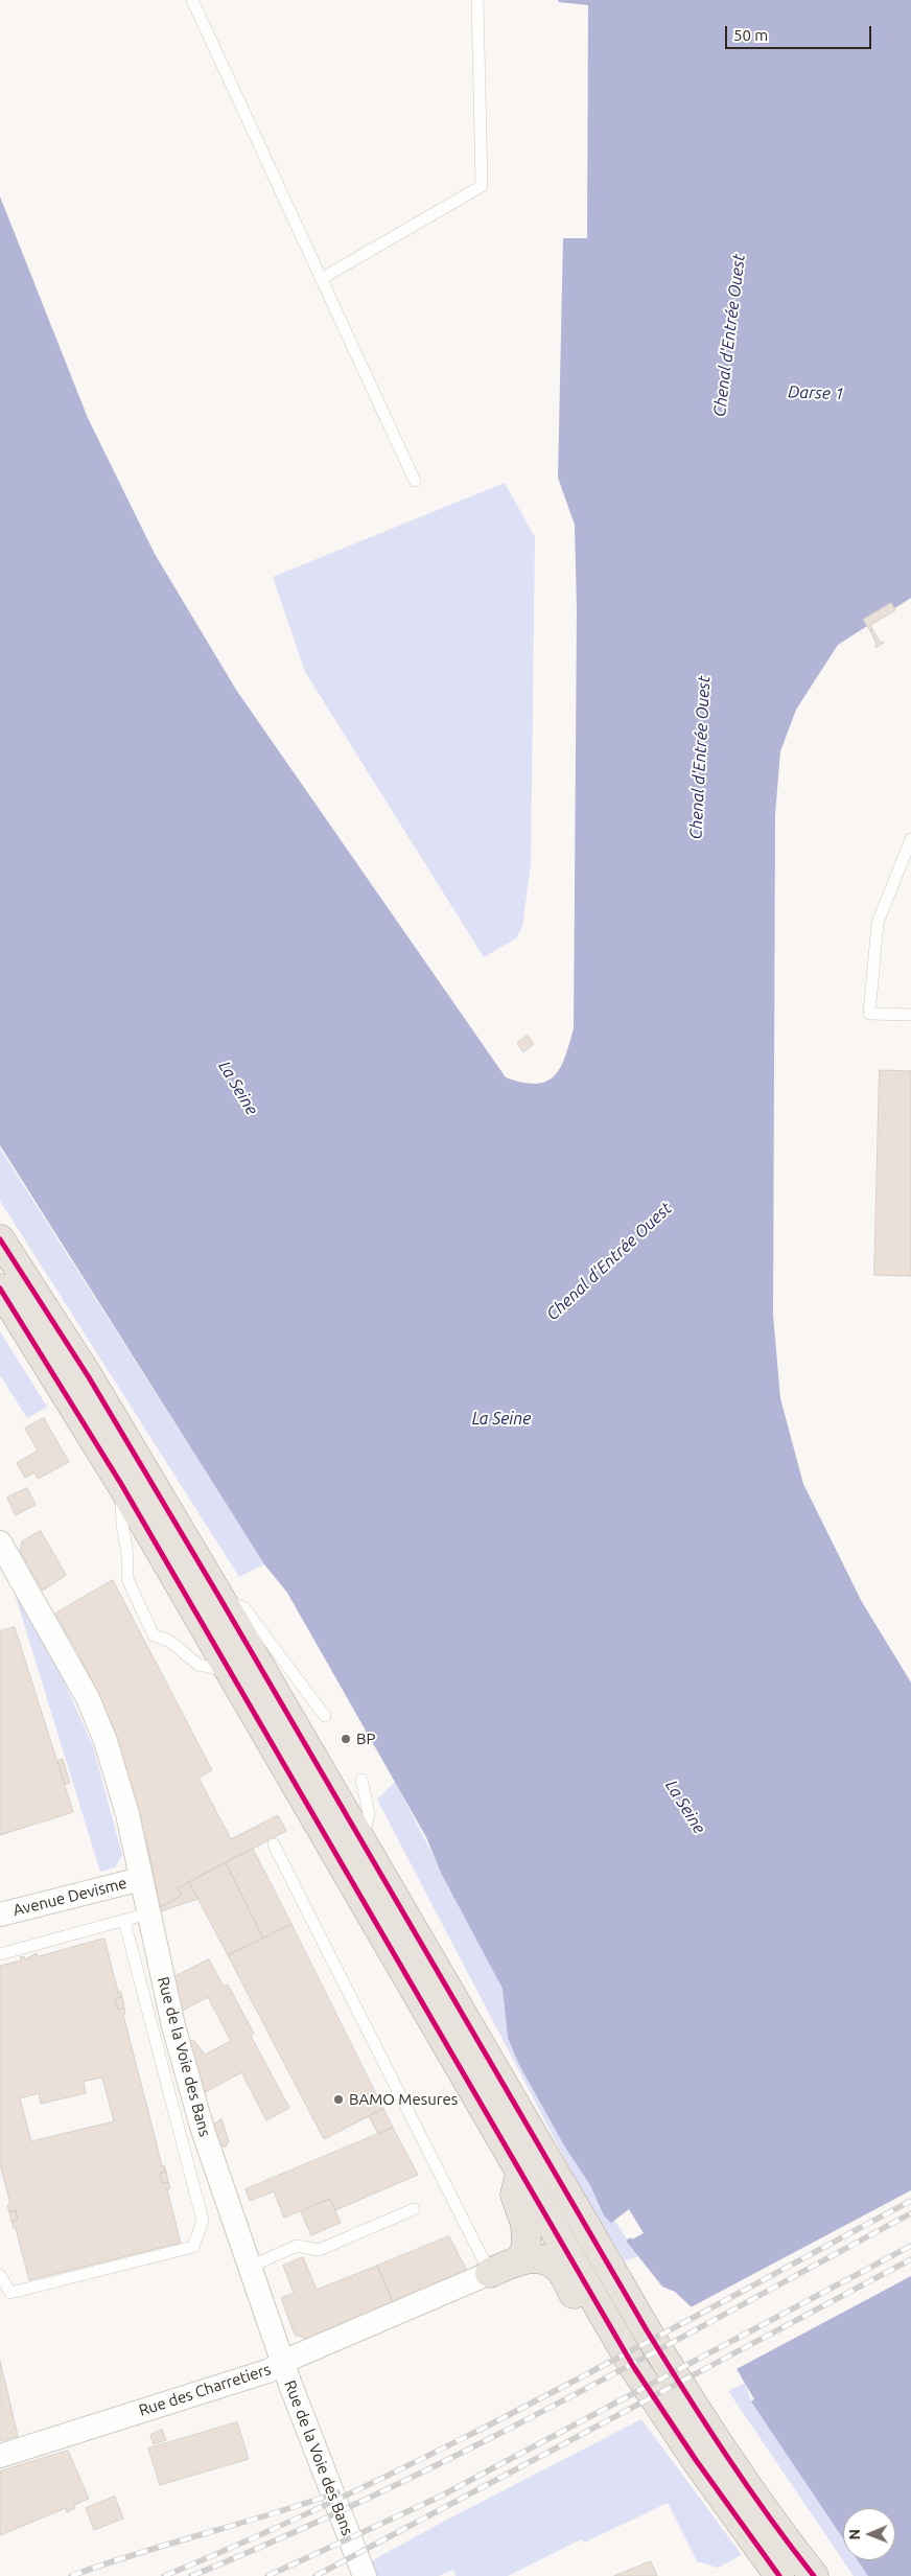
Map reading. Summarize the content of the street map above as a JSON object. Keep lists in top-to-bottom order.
{
  "streets": {
    "street": ["Avenue Devisme", "Rue de la Voie des Bans", "Rue des Charretiers"]
  },
  "crossings": [
    ["Avenue Devisme", "Rue de la Voie des Bans"],
    ["Rue de la Voie des Bans", "Rue des Charretiers"]
  ],
  "water": ["Chenal d'Entrée Ouest", "Darse 1", "La Seine"],
  "places": ["BP", "BAMO Mesures"],
  "scale_bar": "50 m",
  "north": "left"
}
